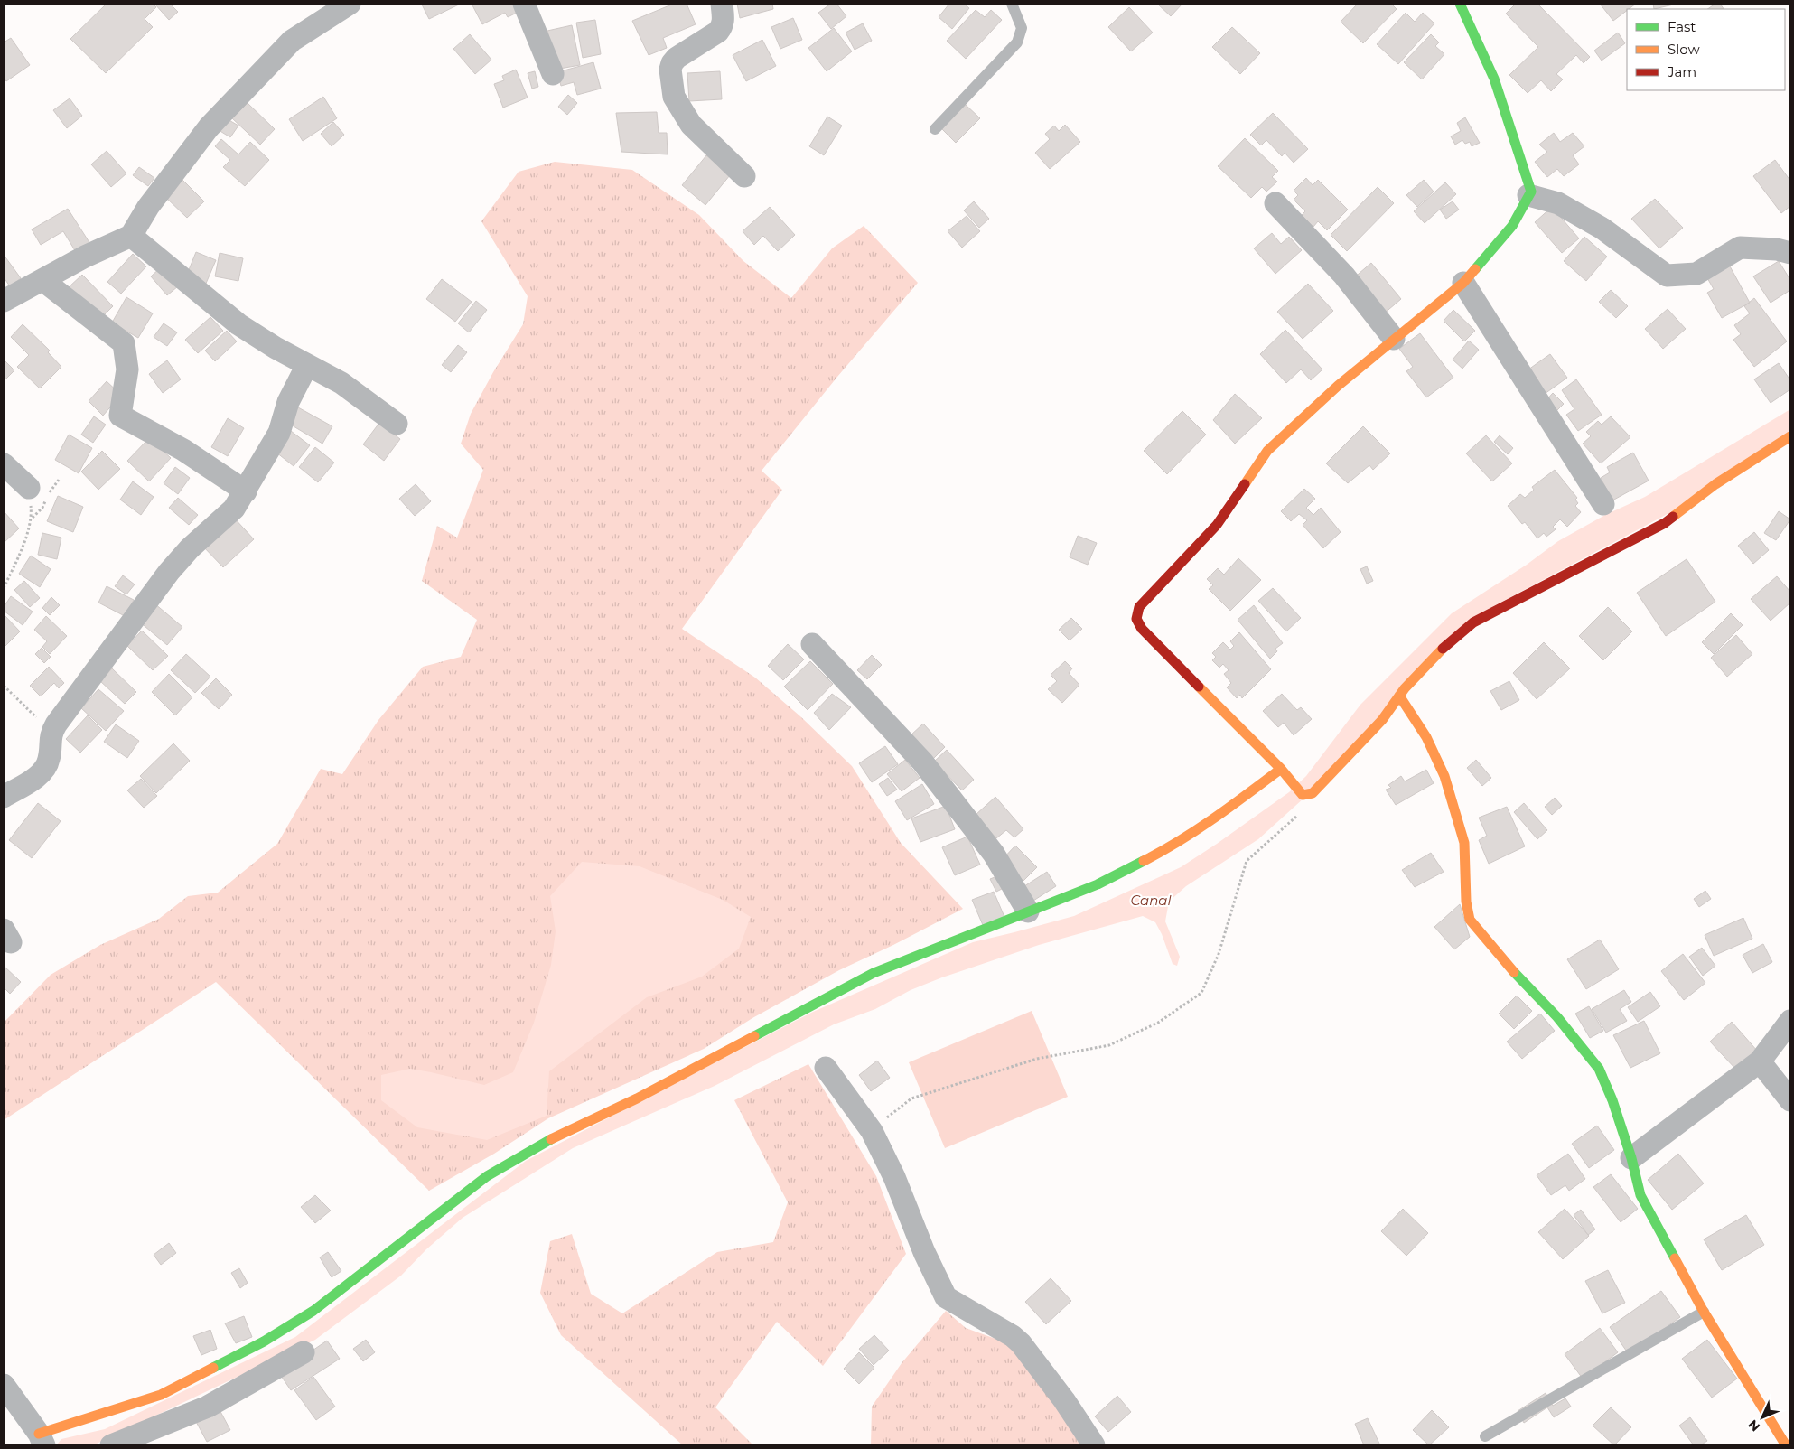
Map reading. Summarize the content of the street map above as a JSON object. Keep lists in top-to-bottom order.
{
  "water": ["Canal"],
  "legend": ["Fast", "Slow", "Jam"],
  "north": "bottom left"
}
